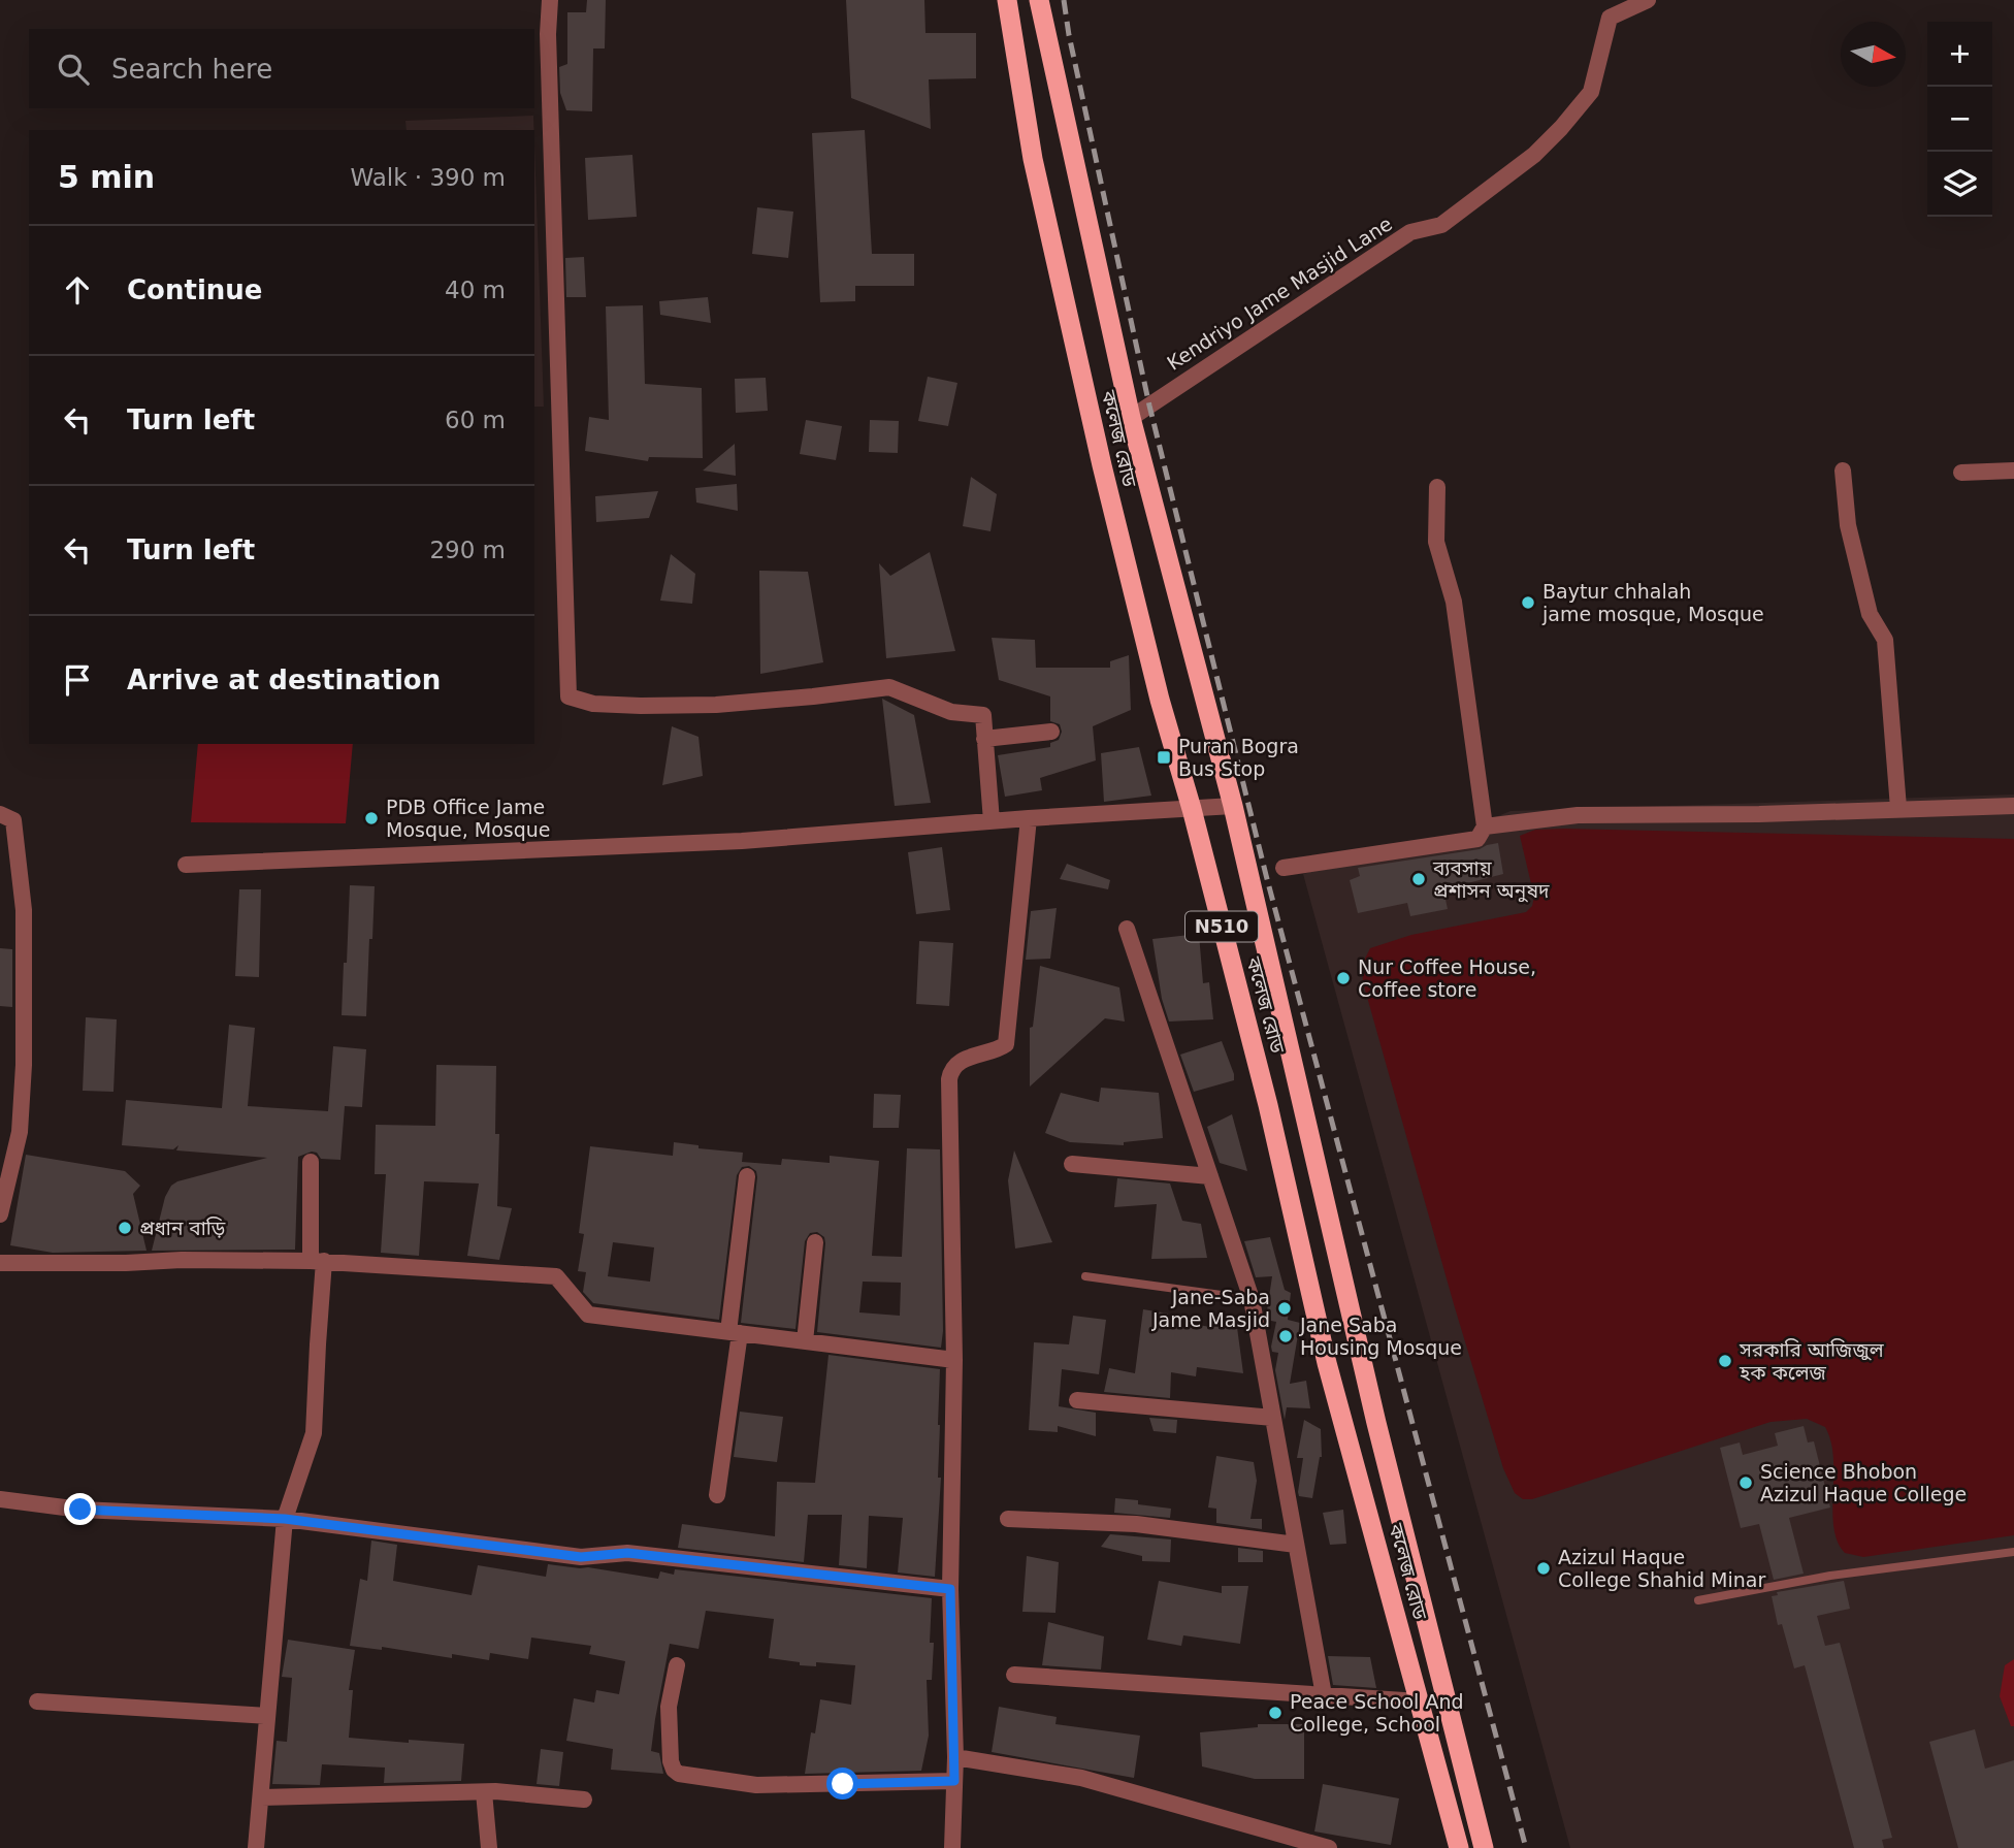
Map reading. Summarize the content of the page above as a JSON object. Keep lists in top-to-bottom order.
{
  "streets": {
    "highway": ["কলেজ রোড", "N510"],
    "street": ["Kendriyo Jame Masjid Lane"]
  },
  "crossings": [
    ["Kendriyo Jame Masjid Lane", "কলেজ রোড"]
  ],
  "places": {
    "other": [
      "Baytur chhalah jame mosque, Mosque",
      "PDB Office Jame Mosque, Mosque",
      "ব্যবসায় প্রশাসন অনুষদ",
      "Nur Coffee House, Coffee store",
      "প্রধান বাড়ি",
      "Jane-Saba Jame Masjid",
      "Jane Saba Housing Mosque",
      "সরকারি আজিজুল হক কলেজ",
      "Science Bhobon Azizul Haque College",
      "Azizul Haque College Shahid Minar",
      "Peace School And College, School"
    ],
    "transit": ["Puran Bogra Bus Stop"]
  },
  "north": "right",
  "page": {
    "map_buttons": ["+", "−"],
    "search": "Search here",
    "heading": ["5 min", "Walk · 390 m"],
    "list": [
      ["Continue", "40 m"],
      ["Turn left", "60 m"],
      ["Turn left", "290 m"],
      "Arrive at destination"
    ]
  }
}
